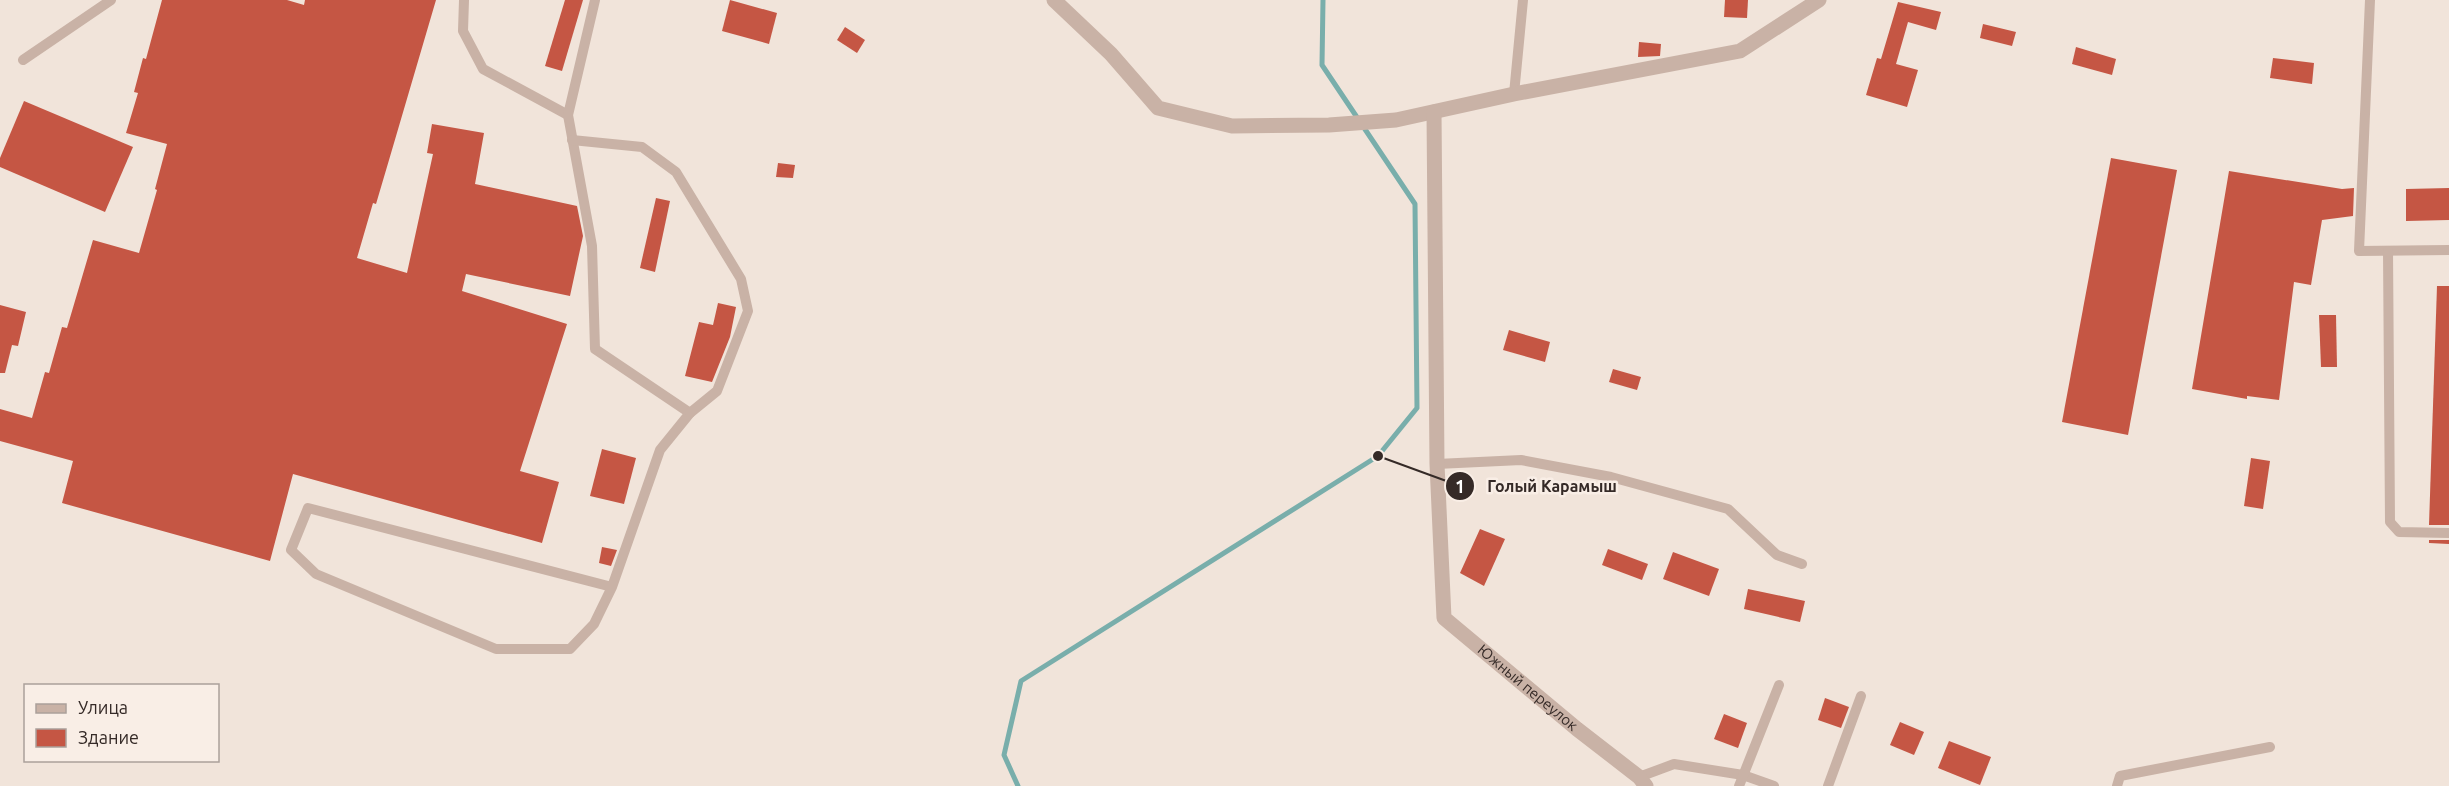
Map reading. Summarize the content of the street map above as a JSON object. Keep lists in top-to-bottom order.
{
  "streets": {
    "street": ["Южный переулок"]
  },
  "places": ["Голый Карамыш"],
  "legend": ["Улица", "Здание"]
}
